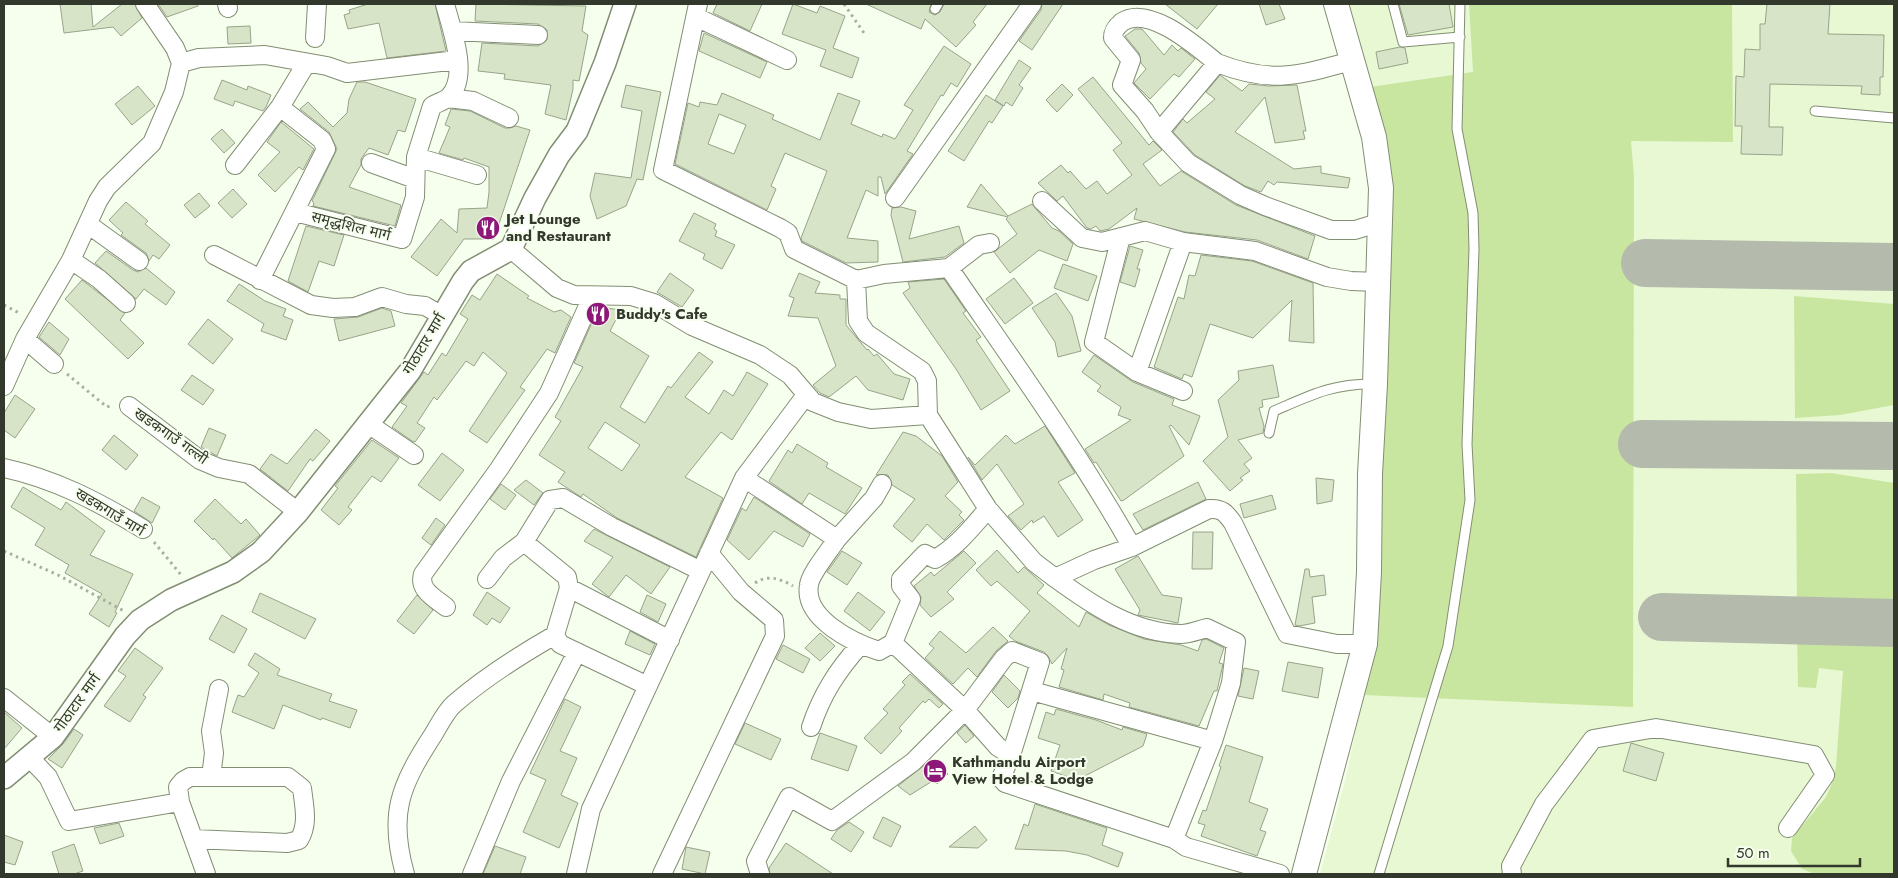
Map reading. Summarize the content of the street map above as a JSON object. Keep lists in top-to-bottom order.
{
  "streets": {
    "street": [
      "समृद्धशिल मार्ग",
      "गोठाटार मार्ग",
      "खडकगाउँ गल्ली",
      "खडकगाउँ मार्ग"
    ]
  },
  "crossings": [
    ["गोठाटार मार्ग", "खडकगाउँ गल्ली"],
    ["गोठाटार मार्ग", "खडकगाउँ मार्ग"]
  ],
  "places": {
    "restaurant": ["Jet Lounge and Restaurant", "Buddy's Cafe"],
    "hotel": ["Kathmandu Airport View Hotel & Lodge"]
  },
  "scale_bar": "50 m"
}
